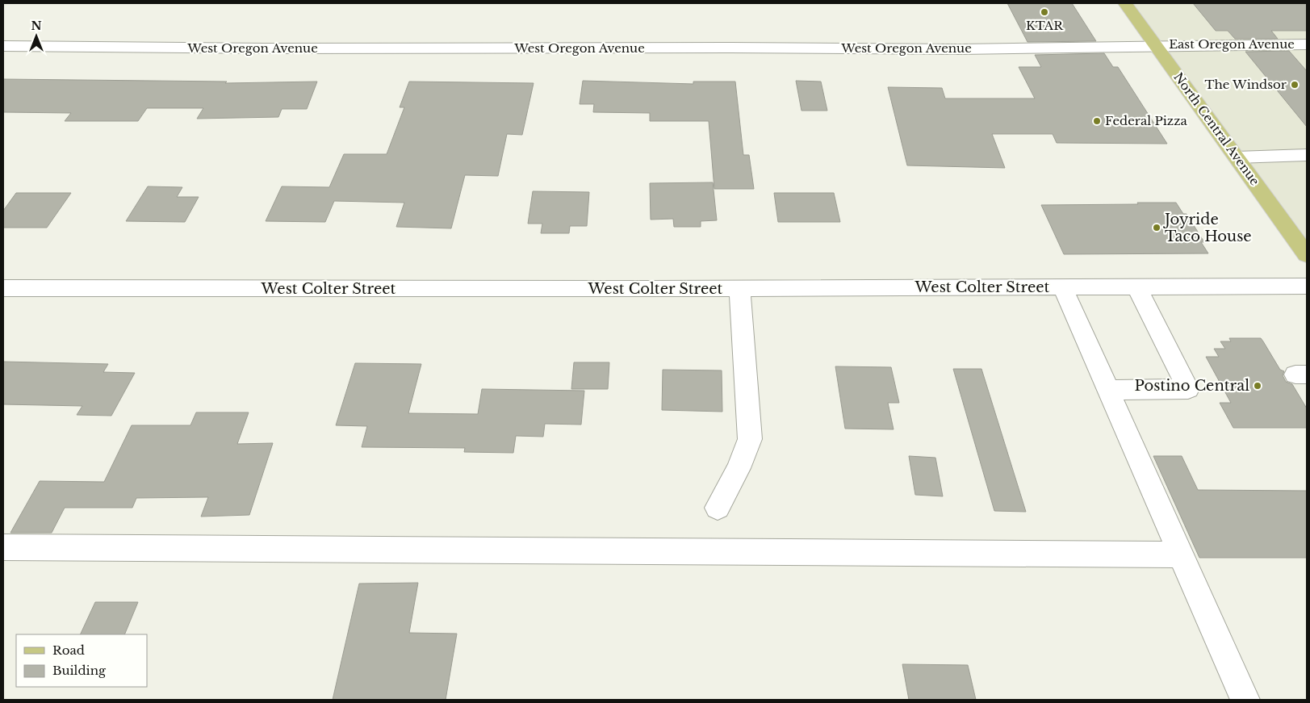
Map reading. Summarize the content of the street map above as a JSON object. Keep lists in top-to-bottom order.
{
  "streets": {
    "main road": ["North Central Avenue"],
    "street": ["East Oregon Avenue", "West Oregon Avenue", "West Colter Street"]
  },
  "crossings": [
    ["East Oregon Avenue", "West Oregon Avenue"],
    ["East Oregon Avenue", "North Central Avenue"],
    ["West Oregon Avenue", "North Central Avenue"]
  ],
  "places": [
    "KTAR",
    "The Windsor",
    "Federal Pizza",
    "Joyride Taco House",
    "Postino Central"
  ],
  "legend": ["Road", "Building"],
  "north": "top"
}
